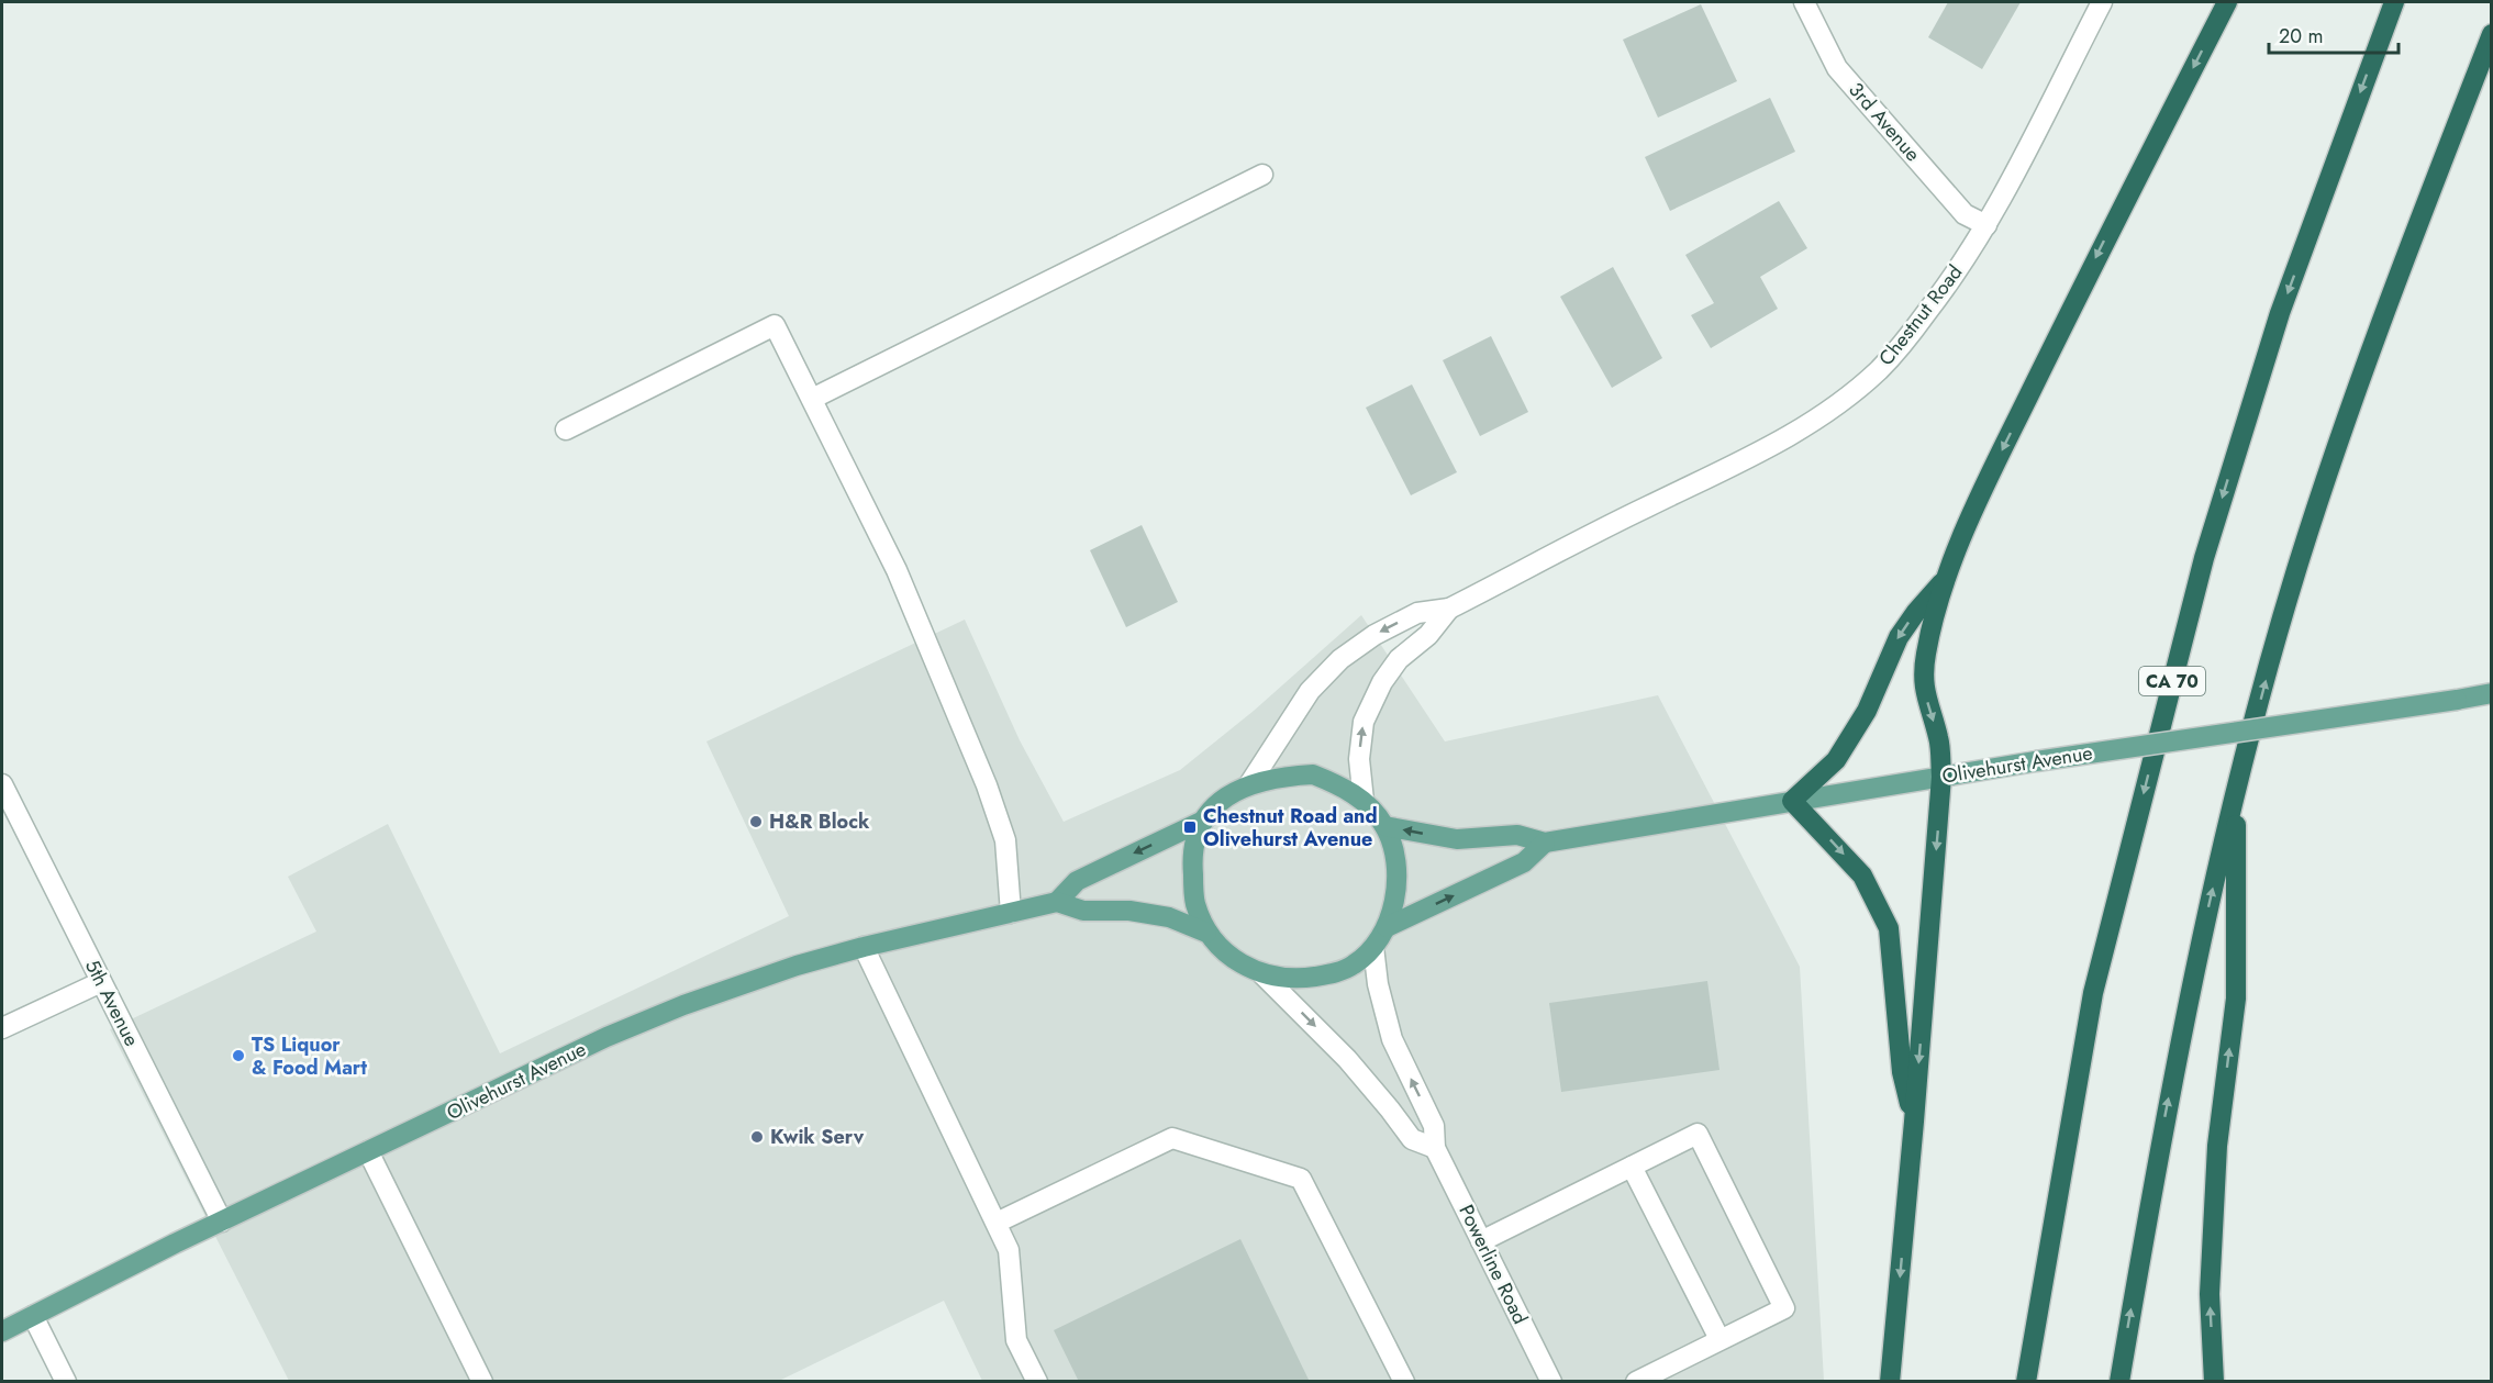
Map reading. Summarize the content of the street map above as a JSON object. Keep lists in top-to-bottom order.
{
  "streets": {
    "highway": ["CA 70"],
    "main road": ["Olivehurst Avenue"],
    "street": [
      "3rd Avenue",
      "Chestnut Road",
      "5th Avenue",
      "Powerline Road"
    ]
  },
  "crossings": [
    ["3rd Avenue", "Chestnut Road"],
    ["Chestnut Road", "Olivehurst Avenue"],
    ["Chestnut Road", "Powerline Road"],
    ["Olivehurst Avenue", "5th Avenue"],
    ["Olivehurst Avenue", "Powerline Road"]
  ],
  "one_way": ["Powerline Road"],
  "places": {
    "other": ["H&R Block", "TS Liquor & Food Mart", "Kwik Serv"],
    "transit": ["Chestnut Road and Olivehurst Avenue"]
  },
  "scale_bar": "20 m"
}
